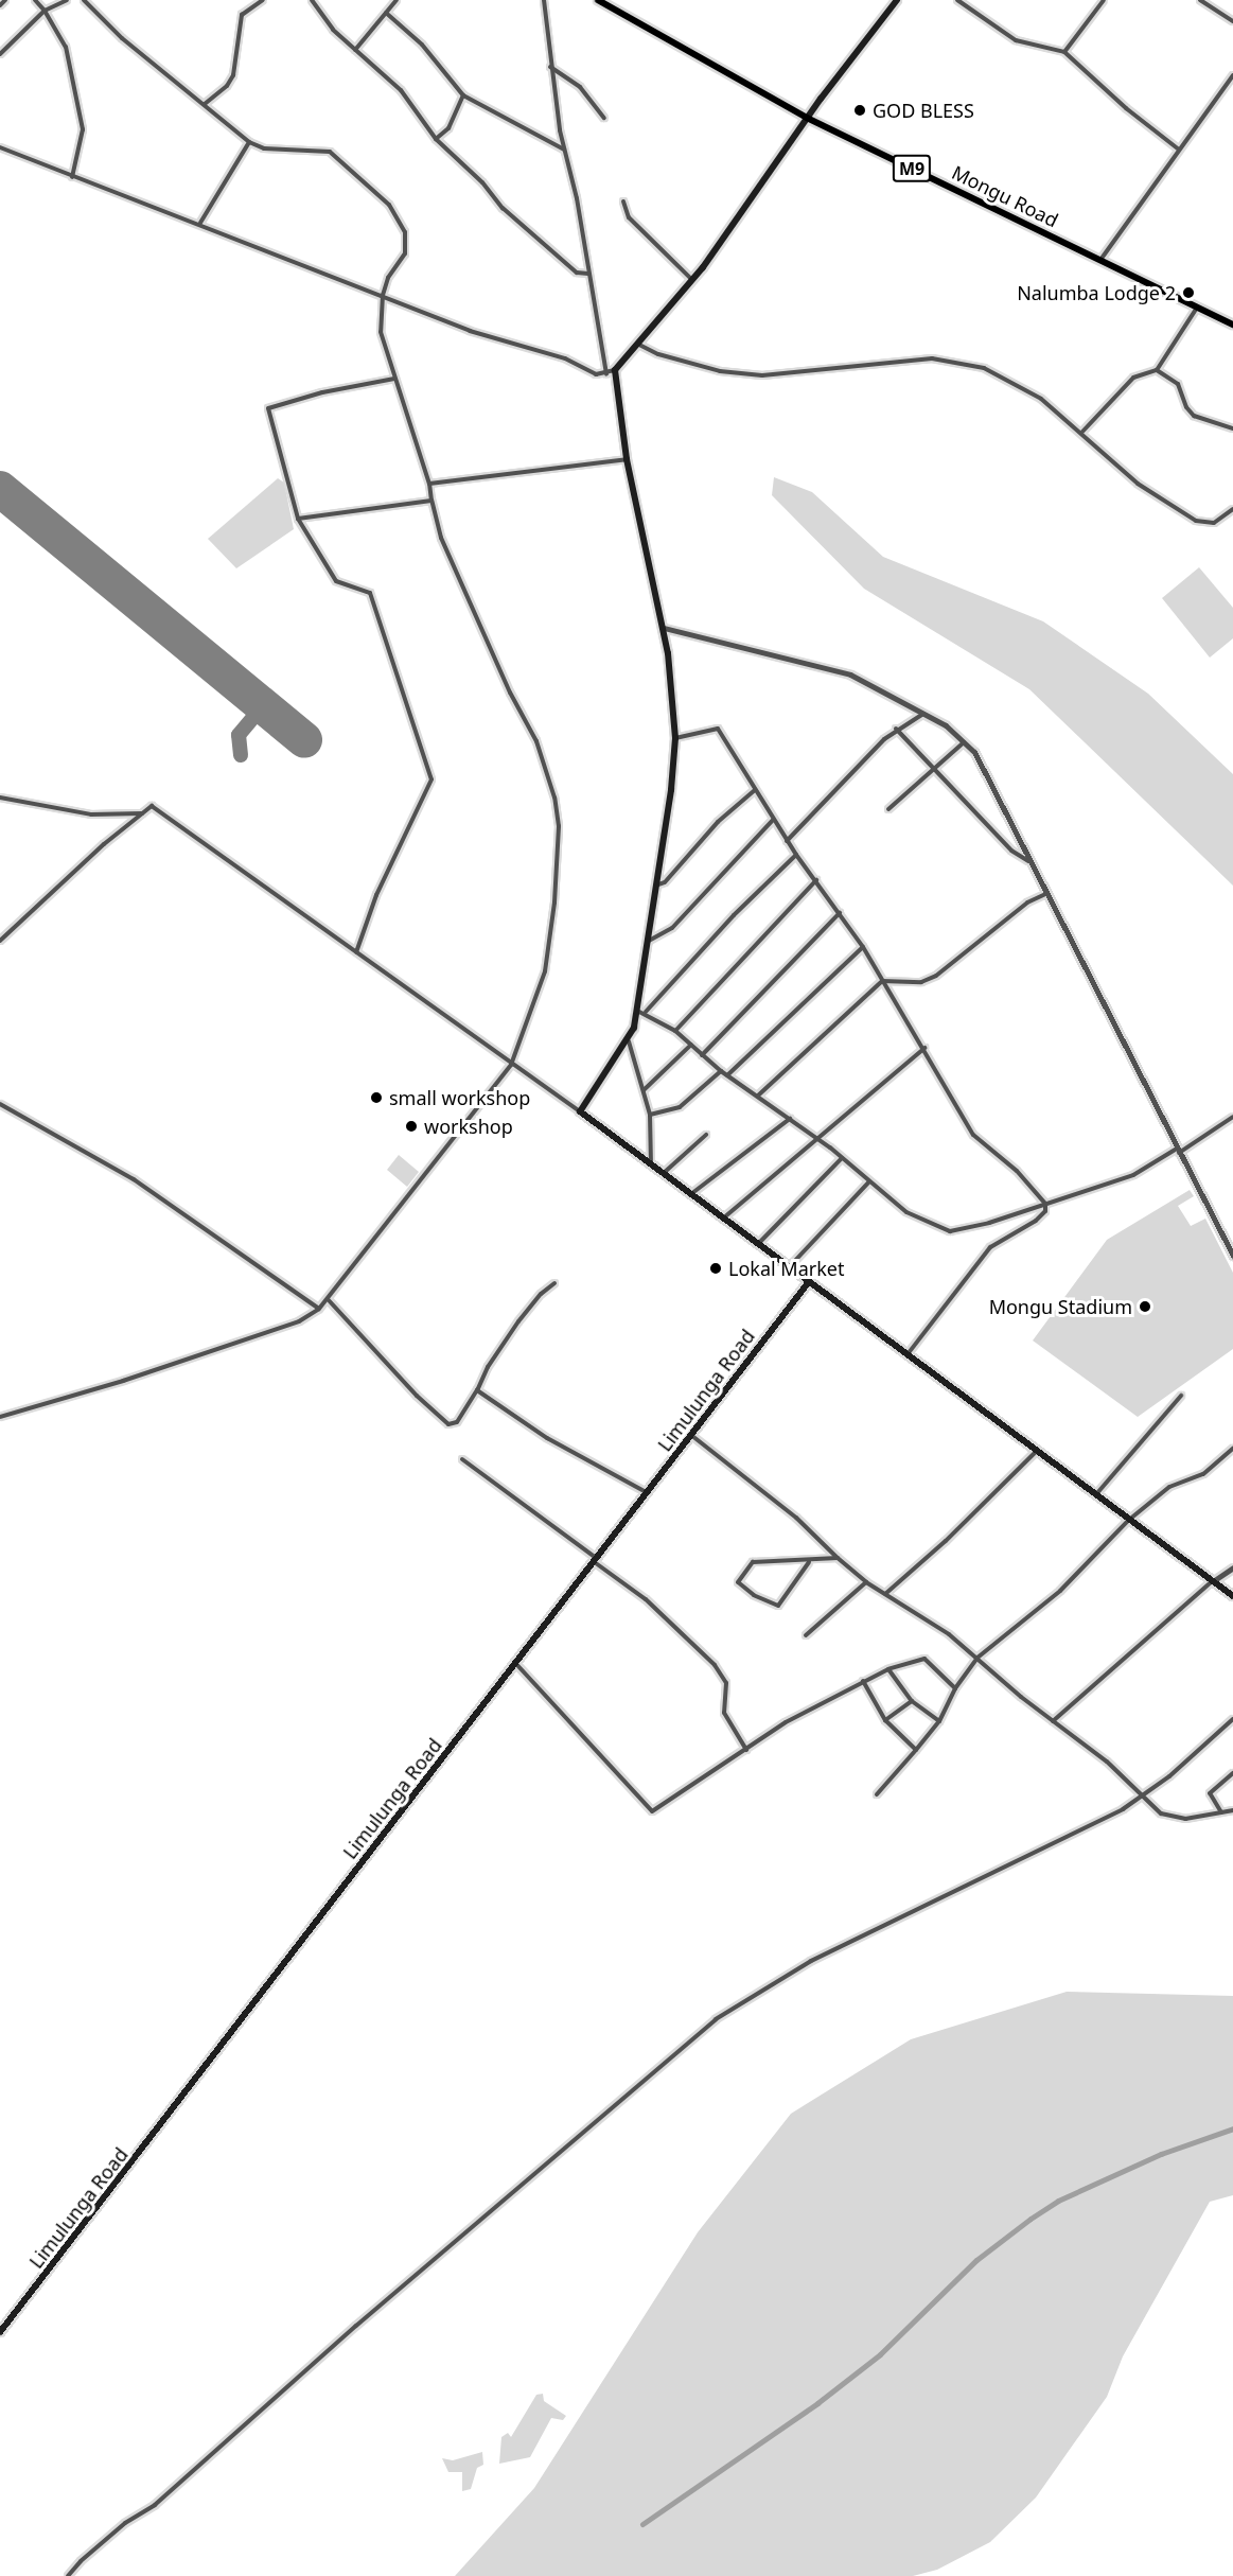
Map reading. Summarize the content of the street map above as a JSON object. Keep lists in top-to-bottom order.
{
  "streets": {
    "main road": ["M9", "Mongu Road", "Limulunga Road"]
  },
  "places": [
    "GOD BLESS",
    "Nalumba Lodge 2",
    "small workshop",
    "workshop",
    "Lokal Market",
    "Mongu Stadium"
  ]
}
